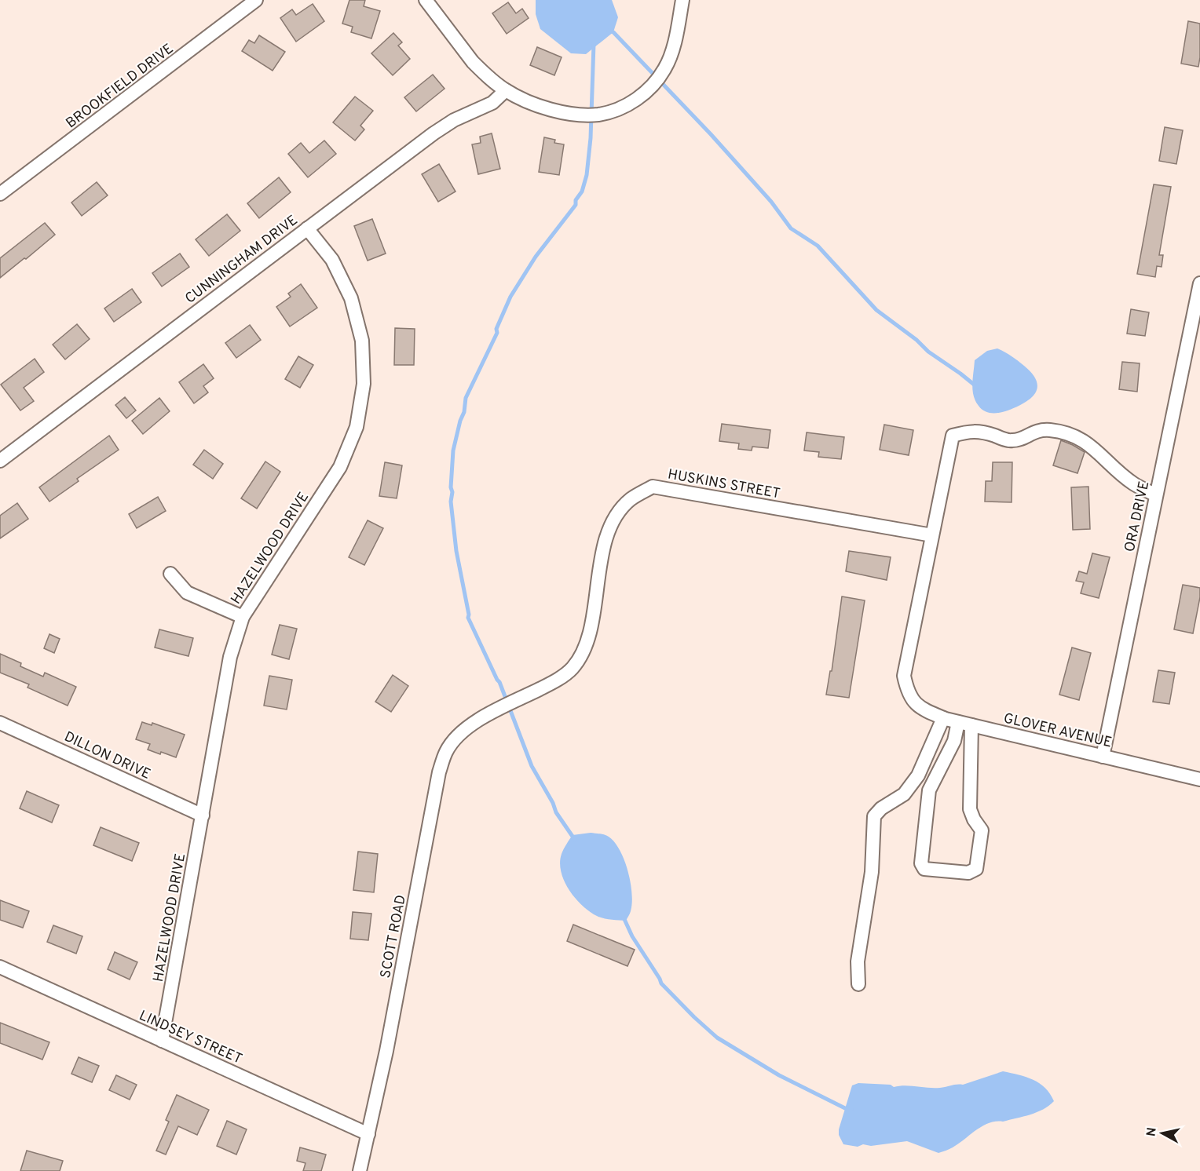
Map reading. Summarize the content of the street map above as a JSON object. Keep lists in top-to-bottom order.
{
  "streets": {
    "street": [
      "BROOKFIELD DRIVE",
      "CUNNINGHAM DRIVE",
      "HUSKINS STREET",
      "ORA DRIVE",
      "HAZELWOOD DRIVE",
      "GLOVER AVENUE",
      "DILLON DRIVE",
      "SCOTT ROAD",
      "LINDSEY STREET"
    ]
  },
  "crossings": [
    ["CUNNINGHAM DRIVE", "HAZELWOOD DRIVE"],
    ["HUSKINS STREET", "GLOVER AVENUE"],
    ["HUSKINS STREET", "SCOTT ROAD"],
    ["ORA DRIVE", "GLOVER AVENUE"],
    ["HAZELWOOD DRIVE", "DILLON DRIVE"],
    ["HAZELWOOD DRIVE", "LINDSEY STREET"],
    ["SCOTT ROAD", "LINDSEY STREET"]
  ],
  "north": "left"
}
